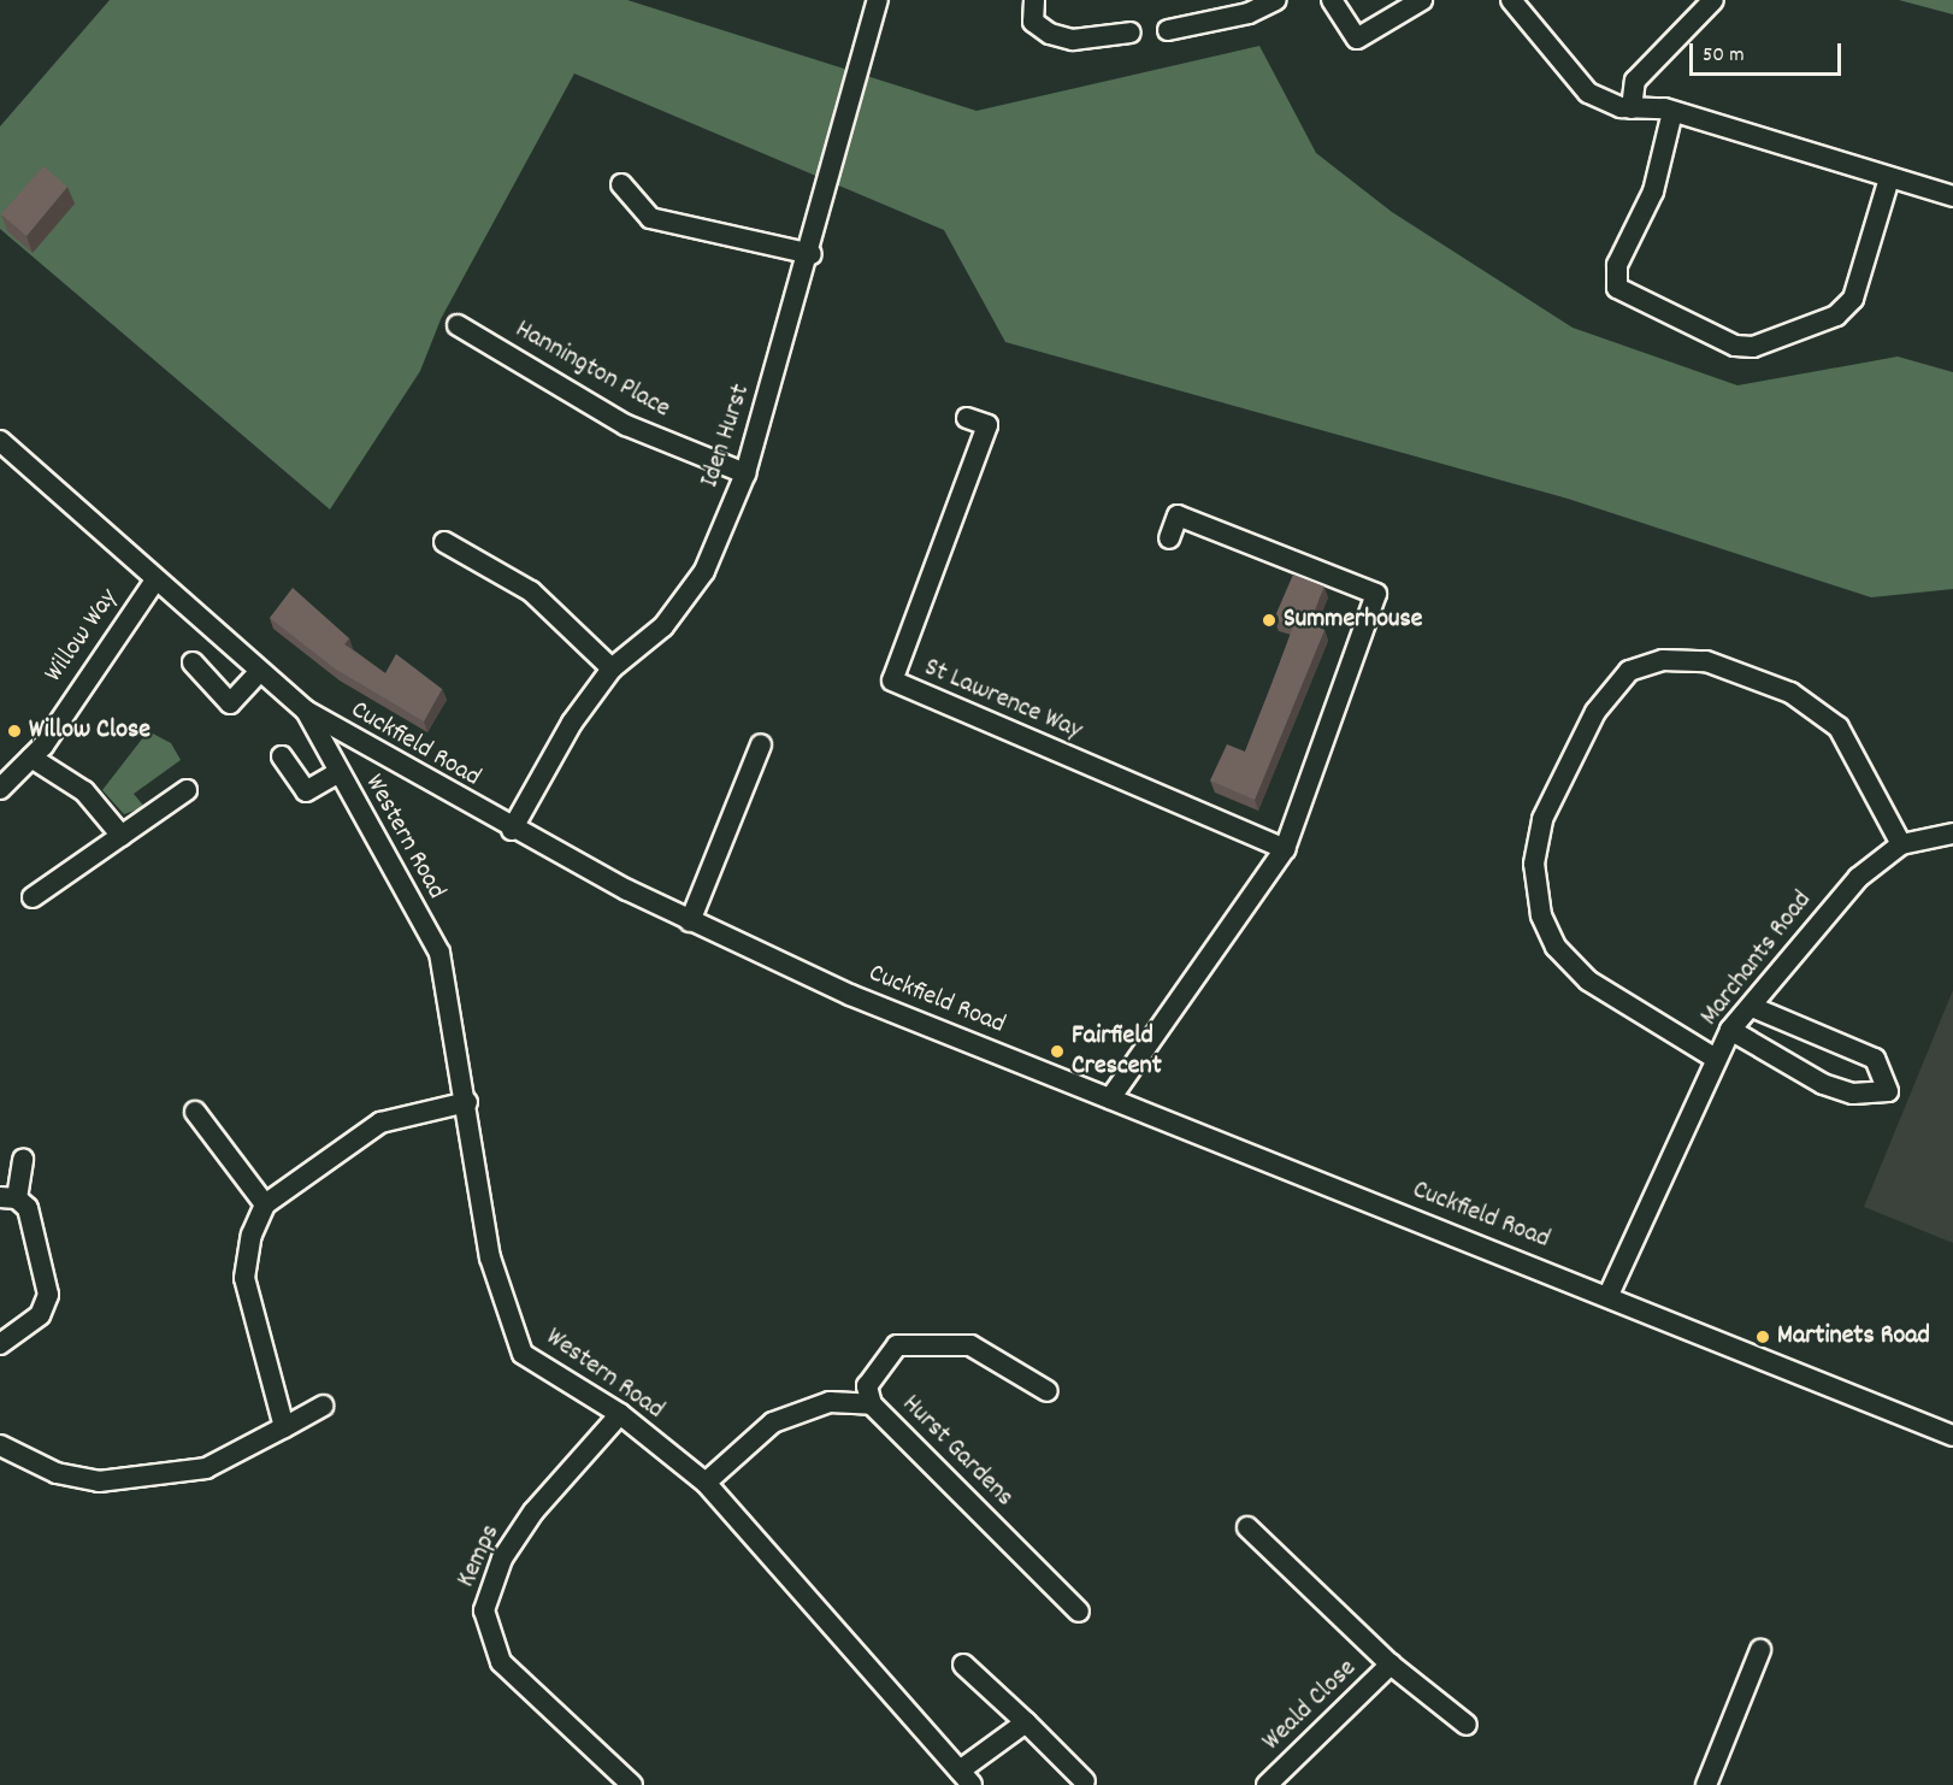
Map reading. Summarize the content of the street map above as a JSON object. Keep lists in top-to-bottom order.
{
  "streets": {
    "street": [
      "Hannington Place",
      "Iden Hurst",
      "Willow Way",
      "St Lawrence Way",
      "Cuckfield Road",
      "Western Road",
      "Marchants Road",
      "Hurst Gardens",
      "Kemps",
      "Weald Close"
    ]
  },
  "crossings": [
    ["Hannington Place", "Iden Hurst"],
    ["Iden Hurst", "Cuckfield Road"],
    ["Willow Way", "Cuckfield Road"],
    ["Cuckfield Road", "Western Road"],
    ["Cuckfield Road", "Marchants Road"],
    ["Western Road", "Hurst Gardens"],
    ["Western Road", "Kemps"]
  ],
  "places": [
    "Summerhouse",
    "Willow Close",
    "Fairfield Crescent",
    "Martinets Road"
  ],
  "scale_bar": "50 m"
}
